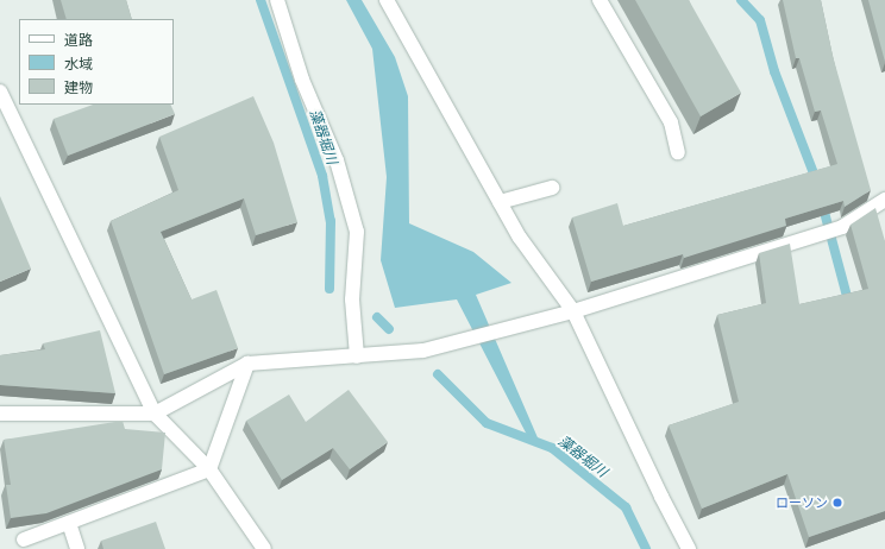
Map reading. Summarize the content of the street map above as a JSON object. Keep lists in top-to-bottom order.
{
  "water": ["藻器堀川"],
  "places": ["ローソン"],
  "legend": ["道路", "水域", "建物"]
}
